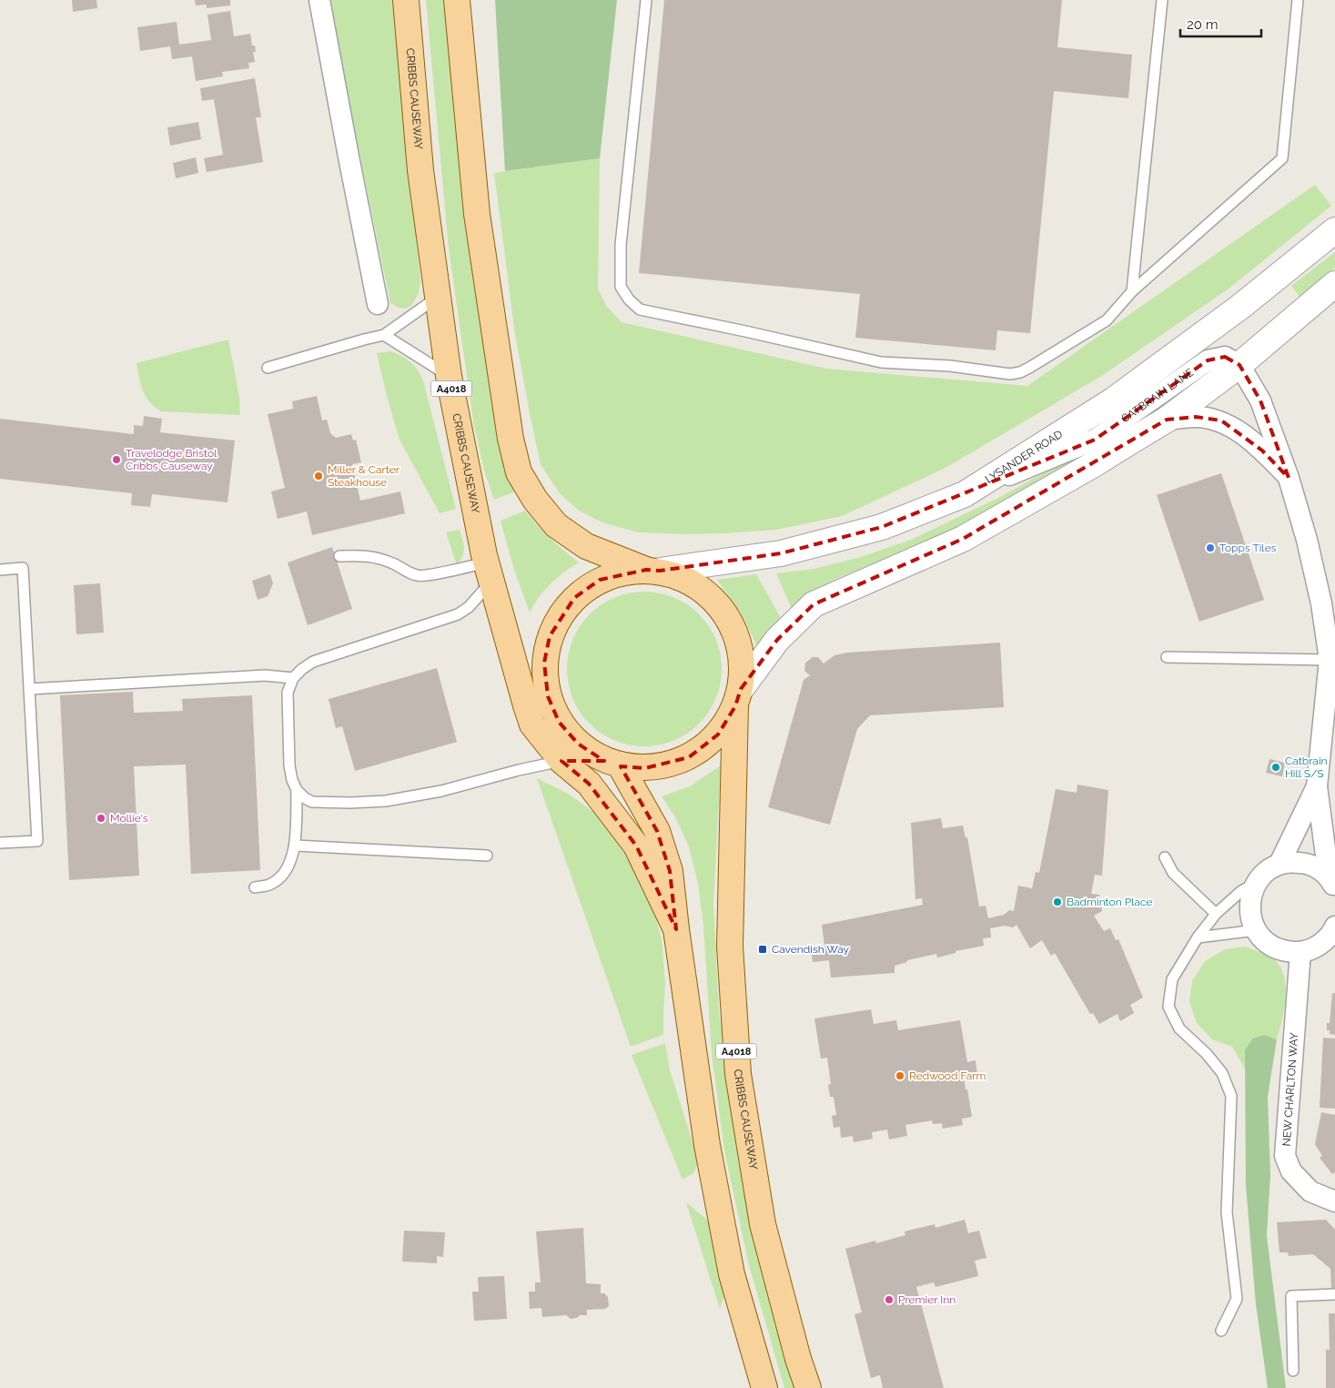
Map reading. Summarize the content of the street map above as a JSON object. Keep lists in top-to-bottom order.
{
  "streets": {
    "main road": ["CRIBBS CAUSEWAY", "A4018"],
    "street": ["CATBRAIN LANE", "LYSANDER ROAD", "NEW CHARLTON WAY"]
  },
  "crossings": [
    ["CRIBBS CAUSEWAY", "A4018"],
    ["A4018", "LYSANDER ROAD"],
    ["CATBRAIN LANE", "LYSANDER ROAD"]
  ],
  "places": {
    "other": [
      "Travelodge Bristol Cribbs Causeway",
      "Miller & Carter Steakhouse",
      "Topps Tiles",
      "Catbrain Hill S/S",
      "Mollie's",
      "Badminton Place",
      "Redwood Farm",
      "Premier Inn"
    ],
    "transit": ["Cavendish Way"]
  },
  "scale_bar": "20 m"
}
